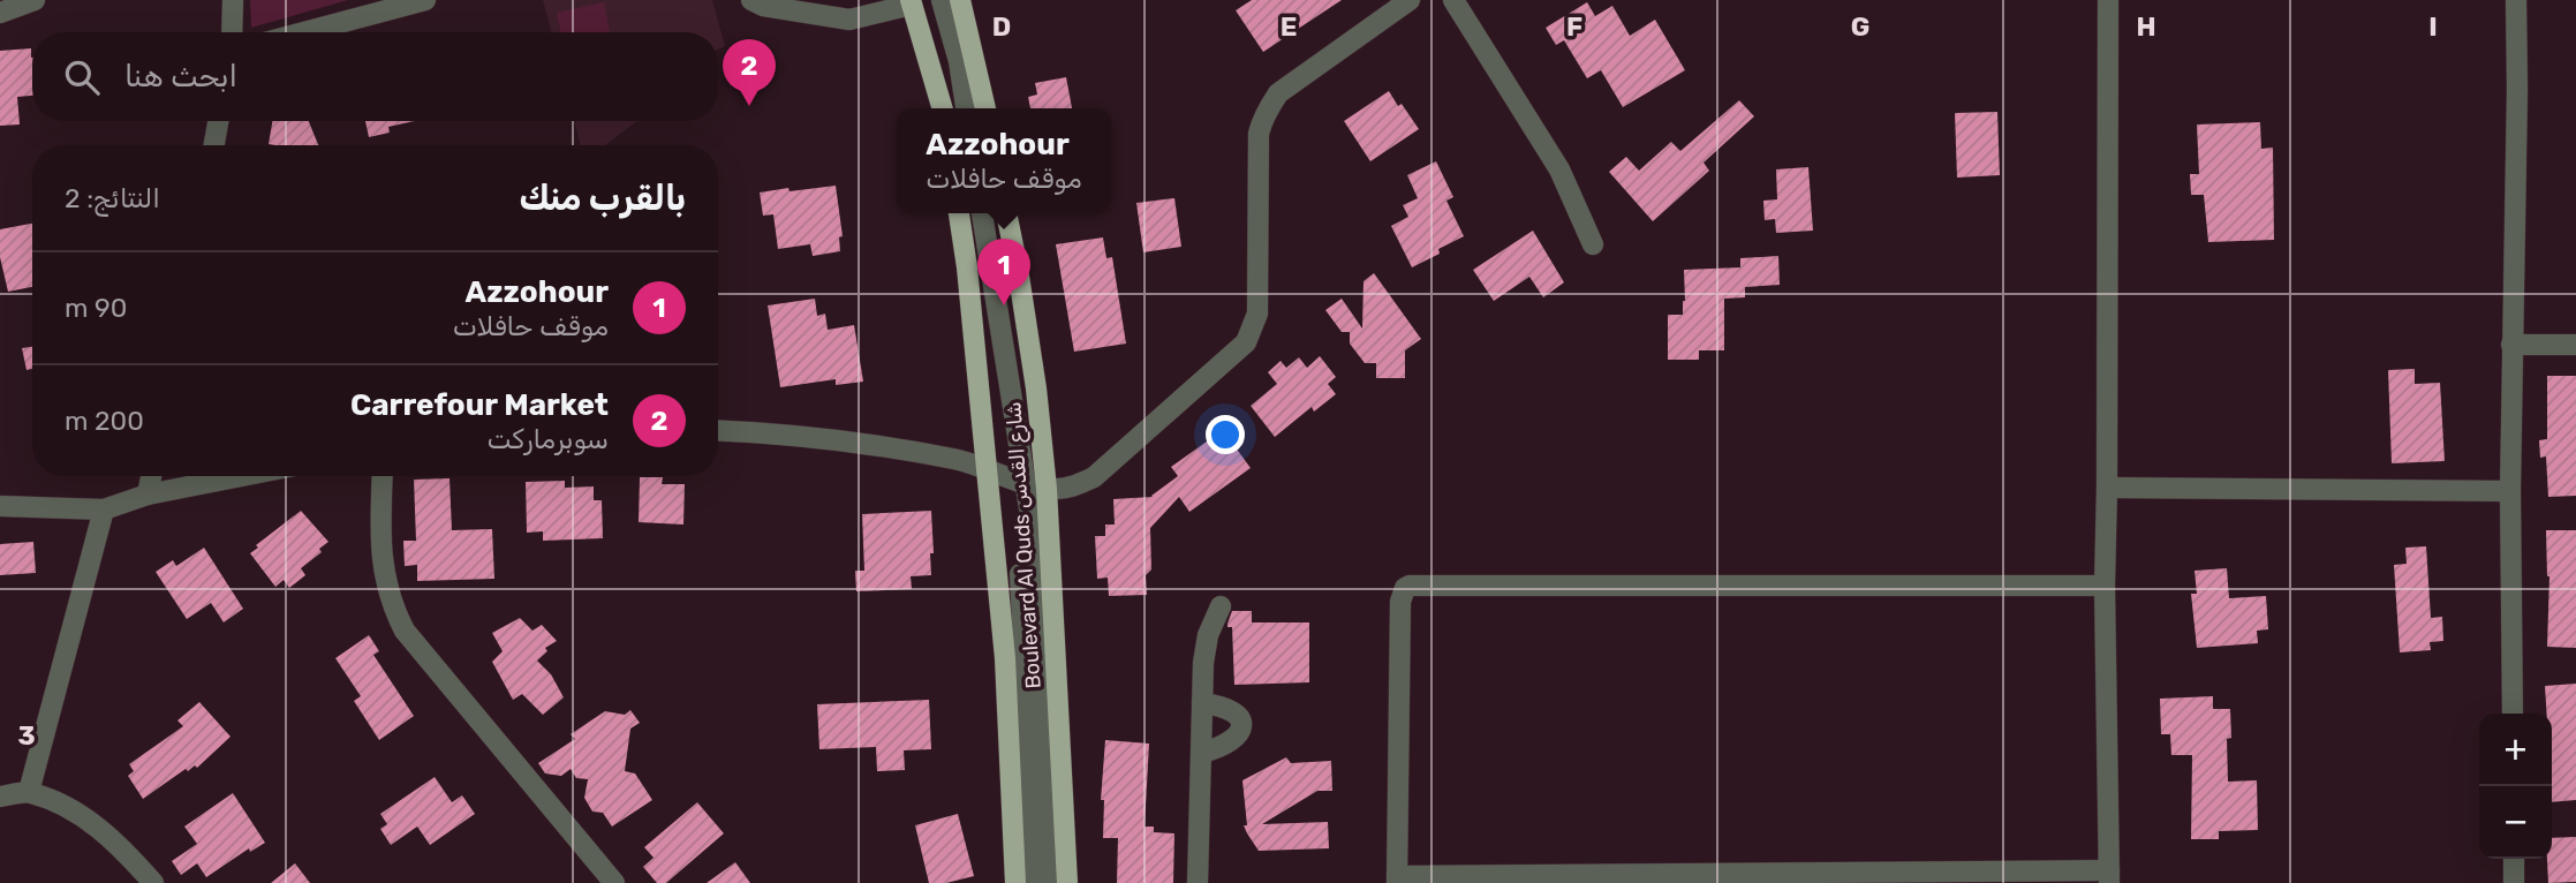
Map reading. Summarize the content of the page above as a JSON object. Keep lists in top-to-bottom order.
{
  "streets": {
    "main road": ["Boulevard Al Quds شارع القدس"]
  },
  "page": {
    "search": "ابحث هنا",
    "pins": ["2", "1"],
    "popup": ["Azzohour", "موقف حافلات"],
    "heading": ["بالقرب منك", "النتائج: 2"],
    "list": [
      {
        "mark": "1",
        "name": "Azzohour",
        "note": "موقف حافلات",
        "value": "90 m"
      },
      {
        "mark": "2",
        "name": "Carrefour Market",
        "note": "سوبرماركت",
        "value": "200 m"
      }
    ],
    "map_buttons": ["+", "−"]
  },
  "grid": {
    "columns": [
      "D",
      "E",
      "F",
      "G",
      "H",
      "I"
    ],
    "rows": ["3"]
  }
}
